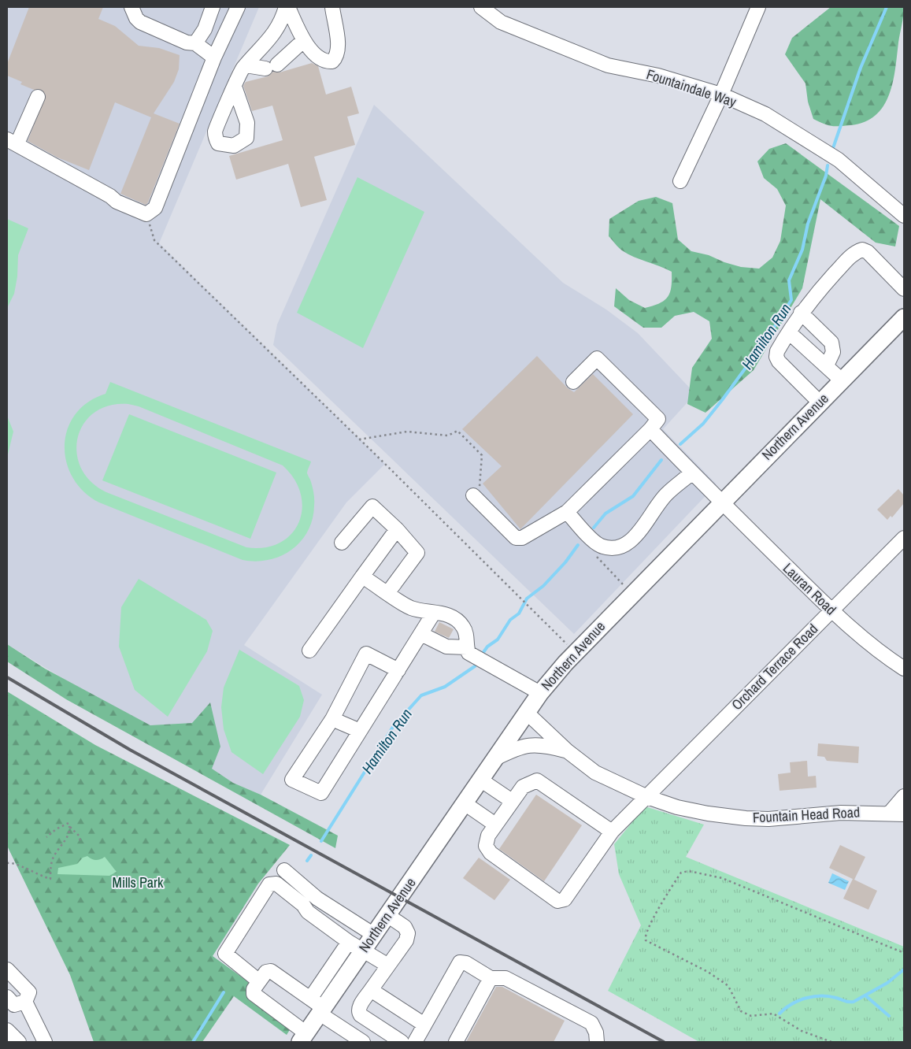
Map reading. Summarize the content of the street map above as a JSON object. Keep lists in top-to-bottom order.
{
  "streets": {
    "main road": ["Northern Avenue"],
    "street": [
      "Fountaindale Way",
      "Lauran Road",
      "Orchard Terrace Road",
      "Fountain Head Road"
    ]
  },
  "crossings": [
    ["Northern Avenue", "Lauran Road"],
    ["Northern Avenue", "Fountain Head Road"],
    ["Lauran Road", "Orchard Terrace Road"],
    ["Orchard Terrace Road", "Fountain Head Road"]
  ],
  "water": ["Hamilton Run"],
  "parks": ["Mills Park"]
}
